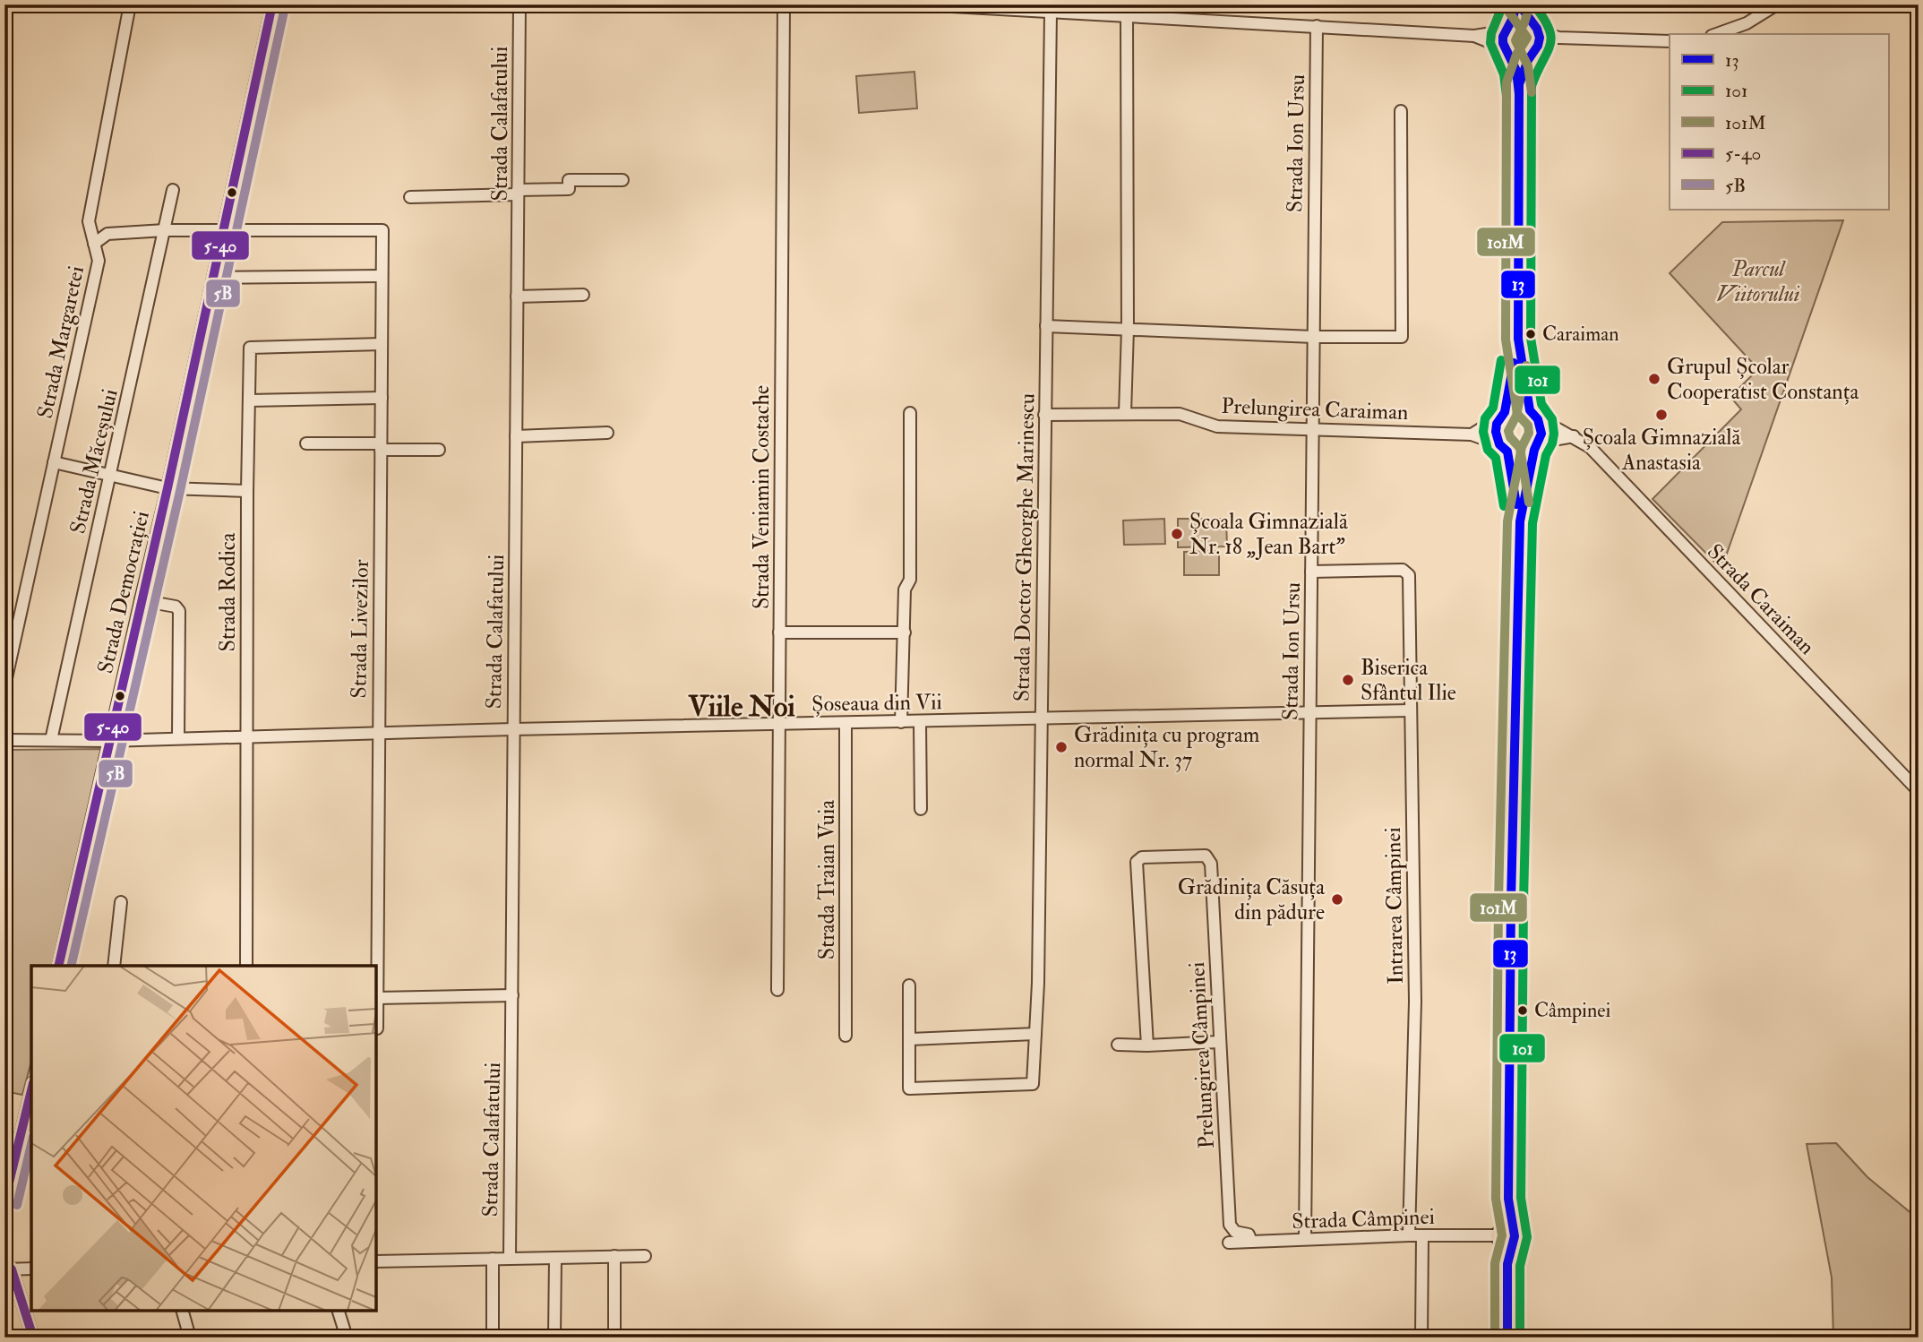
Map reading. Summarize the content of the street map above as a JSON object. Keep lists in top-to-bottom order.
{
  "streets": {
    "street": [
      "Strada Calafatului",
      "Strada Ion Ursu",
      "Strada Margaretei",
      "Prelungirea Caraiman",
      "Strada Măceșului",
      "Strada Veniamin Costache",
      "Strada Doctor Gheorghe Marinescu",
      "Strada Democrației",
      "Strada Rodica",
      "Strada Caraiman",
      "Strada Livezilor",
      "Șoseaua din Vii",
      "Strada Traian Vuia",
      "Intrarea Câmpinei",
      "Prelungirea Câmpinei",
      "Strada Câmpinei"
    ]
  },
  "crossings": [
    ["Strada Calafatului", "Șoseaua din Vii"],
    ["Strada Ion Ursu", "Prelungirea Caraiman"],
    ["Strada Ion Ursu", "Șoseaua din Vii"],
    ["Strada Ion Ursu", "Intrarea Câmpinei"],
    ["Strada Ion Ursu", "Strada Câmpinei"],
    ["Prelungirea Caraiman", "Strada Doctor Gheorghe Marinescu"],
    ["Prelungirea Caraiman", "Strada Caraiman"],
    ["Strada Măceșului", "Șoseaua din Vii"],
    ["Strada Veniamin Costache", "Șoseaua din Vii"],
    ["Strada Doctor Gheorghe Marinescu", "Șoseaua din Vii"],
    ["Strada Democrației", "Strada Livezilor"],
    ["Strada Democrației", "Șoseaua din Vii"],
    ["Strada Rodica", "Strada Livezilor"],
    ["Strada Rodica", "Șoseaua din Vii"],
    ["Strada Livezilor", "Șoseaua din Vii"],
    ["Șoseaua din Vii", "Strada Traian Vuia"],
    ["Șoseaua din Vii", "Intrarea Câmpinei"],
    ["Intrarea Câmpinei", "Strada Câmpinei"],
    ["Prelungirea Câmpinei", "Strada Câmpinei"]
  ],
  "districts": ["Viile Noi"],
  "parks": ["Parcul Viitorului"],
  "places": [
    "Caraiman",
    "Grupul Școlar Cooperatist Constanța",
    "Școala Gimnazială Anastasia",
    "Școala Gimnazială Nr. 18 „Jean Bart”",
    "Biserica Sfântul Ilie",
    "Grădinița cu program normal Nr. 37",
    "Grădinița Căsuța din pădure",
    "Câmpinei"
  ],
  "lines": [
    "transit line 13",
    "transit line 101",
    "transit line 5-40",
    "transit line 5B",
    "transit line 101M"
  ],
  "legend": [
    "13",
    "101",
    "101M",
    "5-40",
    "5B"
  ]
}
